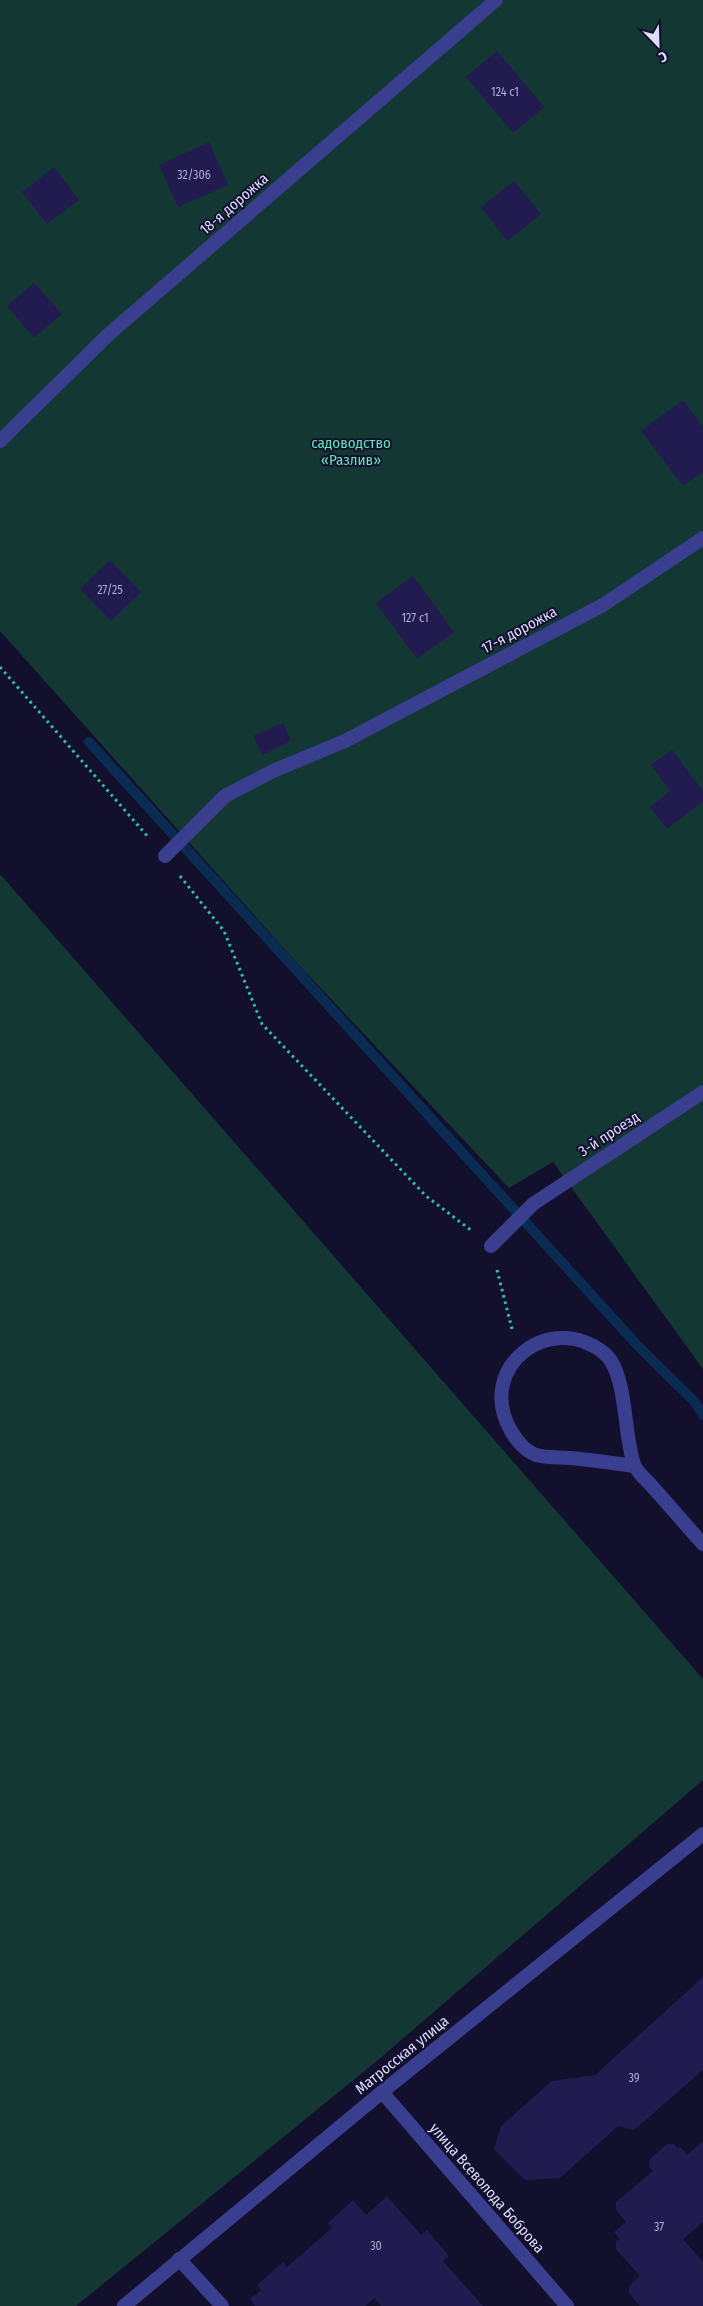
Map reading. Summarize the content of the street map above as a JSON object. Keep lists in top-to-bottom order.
{
  "streets": {
    "street": [
      "18-я дорожка",
      "17-я дорожка",
      "3-й проезд",
      "Матросская улица",
      "улица Всеволода Боброва"
    ]
  },
  "crossings": [
    ["Матросская улица", "улица Всеволода Боброва"]
  ],
  "parks": ["садоводство «Разлив»"],
  "house_numbers": [
    "124 с1",
    "32/306",
    "27/25",
    "127 с1",
    "39",
    "37",
    "30"
  ],
  "north": "bottom right"
}
